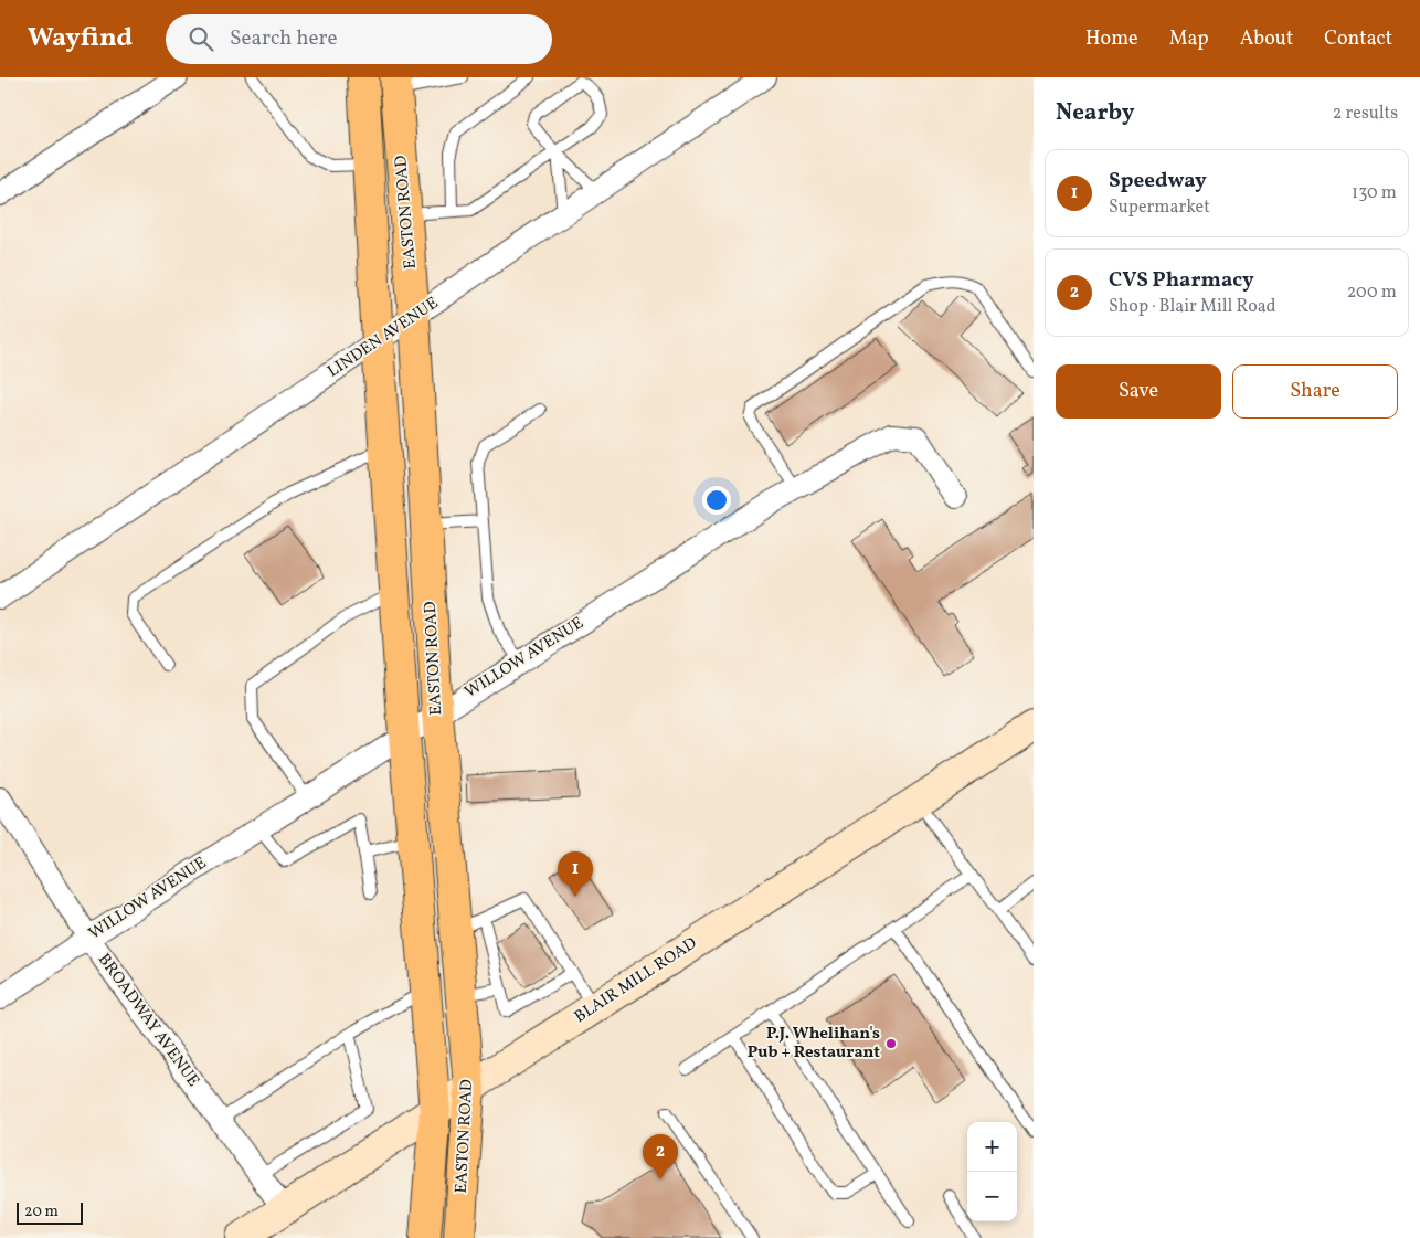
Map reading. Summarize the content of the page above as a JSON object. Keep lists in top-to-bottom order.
{
  "streets": {
    "highway": ["EASTON ROAD"],
    "main road": ["BLAIR MILL ROAD"],
    "street": ["LINDEN AVENUE", "WILLOW AVENUE", "BROADWAY AVENUE"]
  },
  "crossings": [
    ["EASTON ROAD", "LINDEN AVENUE"],
    ["EASTON ROAD", "WILLOW AVENUE"],
    ["EASTON ROAD", "BLAIR MILL ROAD"],
    ["WILLOW AVENUE", "BROADWAY AVENUE"],
    ["BLAIR MILL ROAD", "BROADWAY AVENUE"]
  ],
  "places": ["P.J. Whelihan's Pub + Restaurant"],
  "scale_bar": "20 m",
  "page": {
    "header": "Wayfind",
    "search": "Search here",
    "nav": [
      "Home",
      "Map",
      "About",
      "Contact"
    ],
    "heading": ["Nearby", "2 results"],
    "list": [
      {
        "mark": "1",
        "name": "Speedway",
        "note": "Supermarket",
        "value": "130 m"
      },
      {
        "mark": "2",
        "name": "CVS Pharmacy",
        "note": "Shop · Blair Mill Road",
        "value": "200 m"
      }
    ],
    "buttons": ["Save", "Share"],
    "pins": ["1", "2"],
    "map_buttons": ["+", "−"],
    "scale": "20 m"
  }
}
